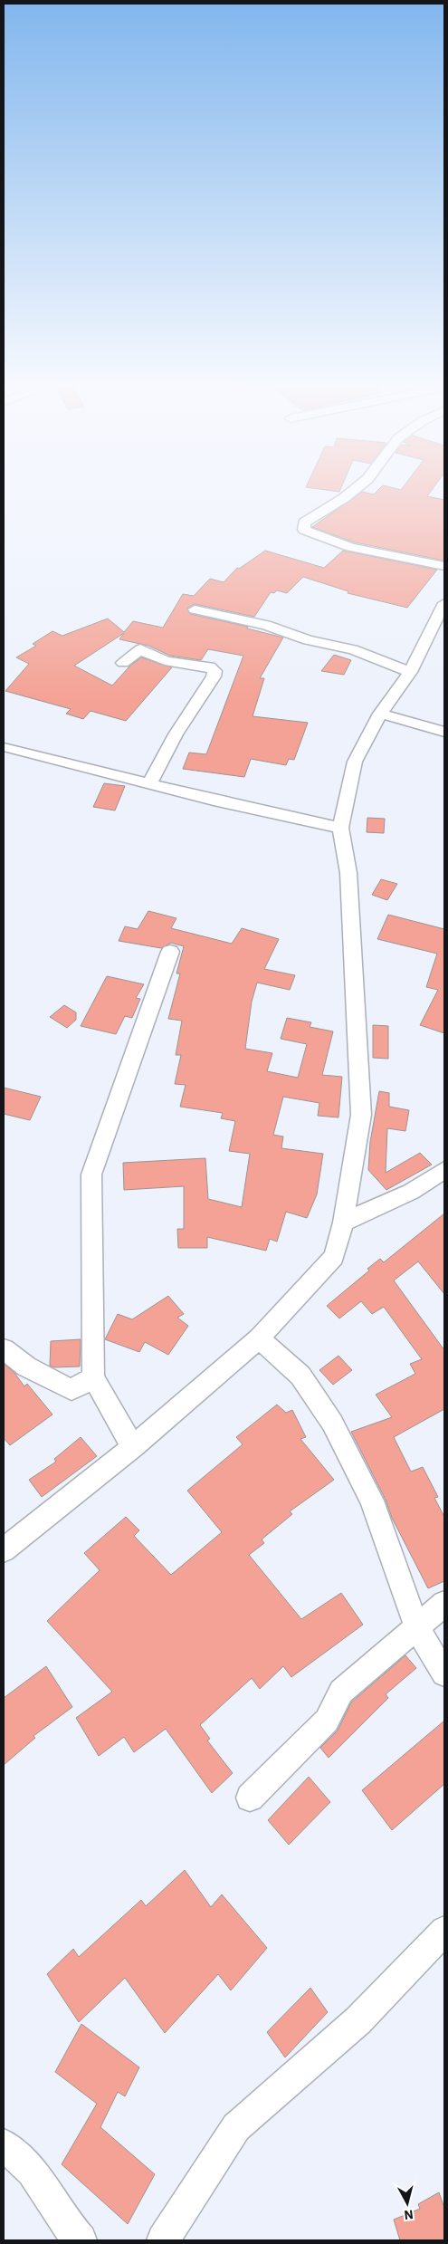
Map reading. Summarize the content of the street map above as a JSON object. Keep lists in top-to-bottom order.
{
  "north": "bottom"
}
